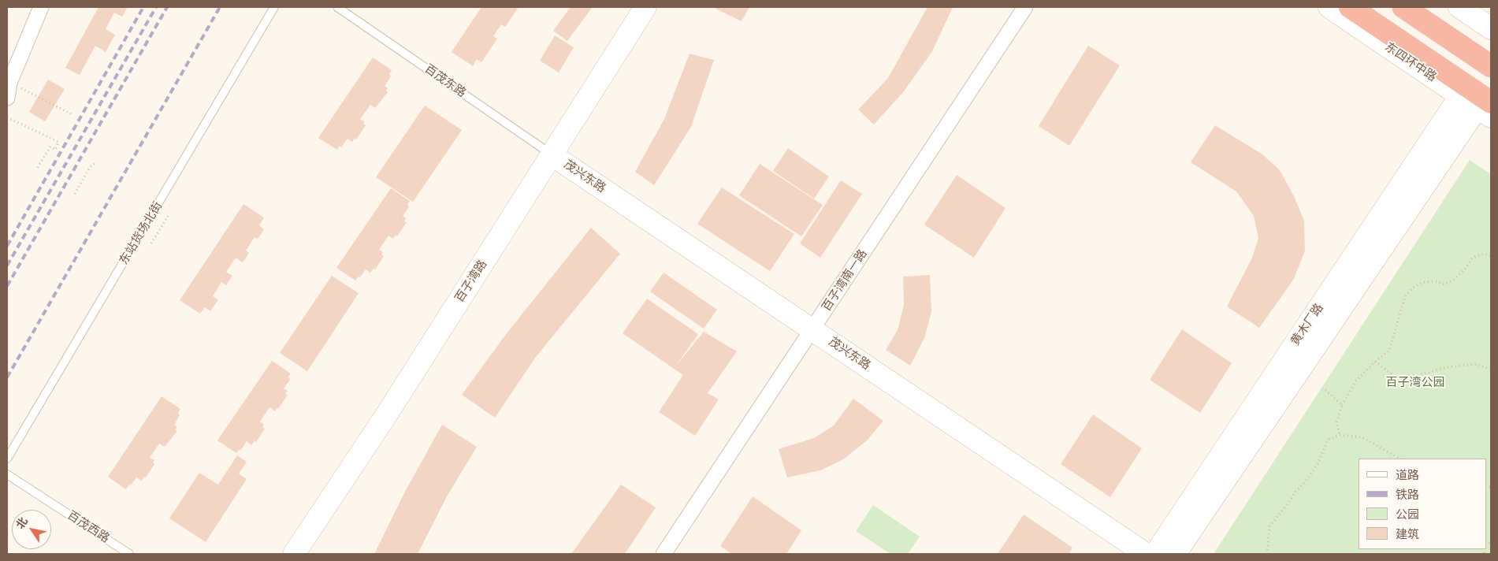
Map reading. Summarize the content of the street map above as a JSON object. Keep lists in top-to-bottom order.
{
  "streets": {
    "highway": ["东四环中路"],
    "street": [
      "茂兴东路",
      "百子湾南一路",
      "百子湾路",
      "黄木厂路"
    ],
    "lane": ["百茂东路", "东站货场北街", "百茂西路"]
  },
  "crossings": [
    ["东四环中路", "黄木厂路"],
    ["百茂东路", "茂兴东路"],
    ["百茂东路", "百子湾路"],
    ["茂兴东路", "百子湾南一路"],
    ["茂兴东路", "百子湾路"]
  ],
  "parks": ["百子湾公园"],
  "legend": [
    "道路",
    "铁路",
    "公园",
    "建筑"
  ],
  "north": "top left"
}
